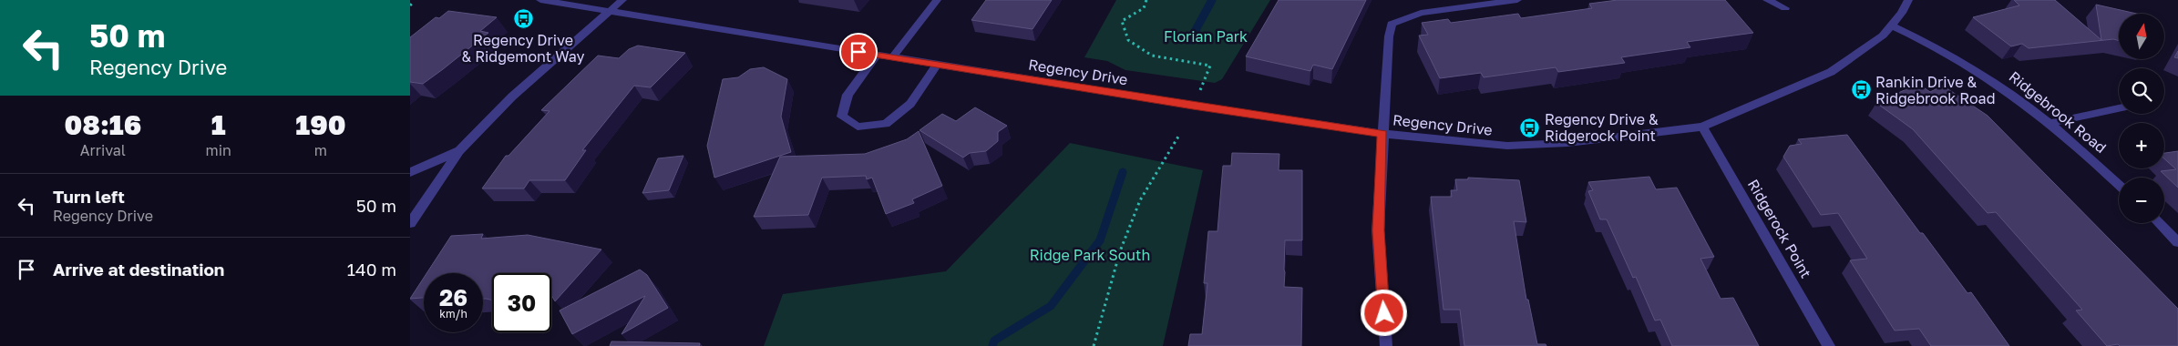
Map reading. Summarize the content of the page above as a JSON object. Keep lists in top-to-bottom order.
{
  "streets": {
    "street": ["Regency Drive", "Ridgebrook Road", "Ridgerock Point"]
  },
  "crossings": [
    ["Regency Drive", "Ridgebrook Road"],
    ["Regency Drive", "Ridgerock Point"]
  ],
  "parks": ["Florian Park", "Ridge Park South"],
  "places": {
    "bus stop": ["Regency Drive & Ridgemont Way", "Rankin Drive & Ridgebrook Road", "Regency Drive & Ridgerock Point"]
  },
  "north": "top",
  "page": {
    "turn": ["50 m", "Regency Drive"],
    "map_buttons": ["+", "−"],
    "eta": [
      "08:16",
      "Arrival",
      "1",
      "min",
      "190",
      "m"
    ],
    "list": [
      {
        "name": "Turn left",
        "note": "Regency Drive",
        "value": "50 m"
      },
      {
        "name": "Arrive at destination",
        "value": "140 m"
      }
    ],
    "speed": "26 km/h",
    "limit": "30"
  }
}
